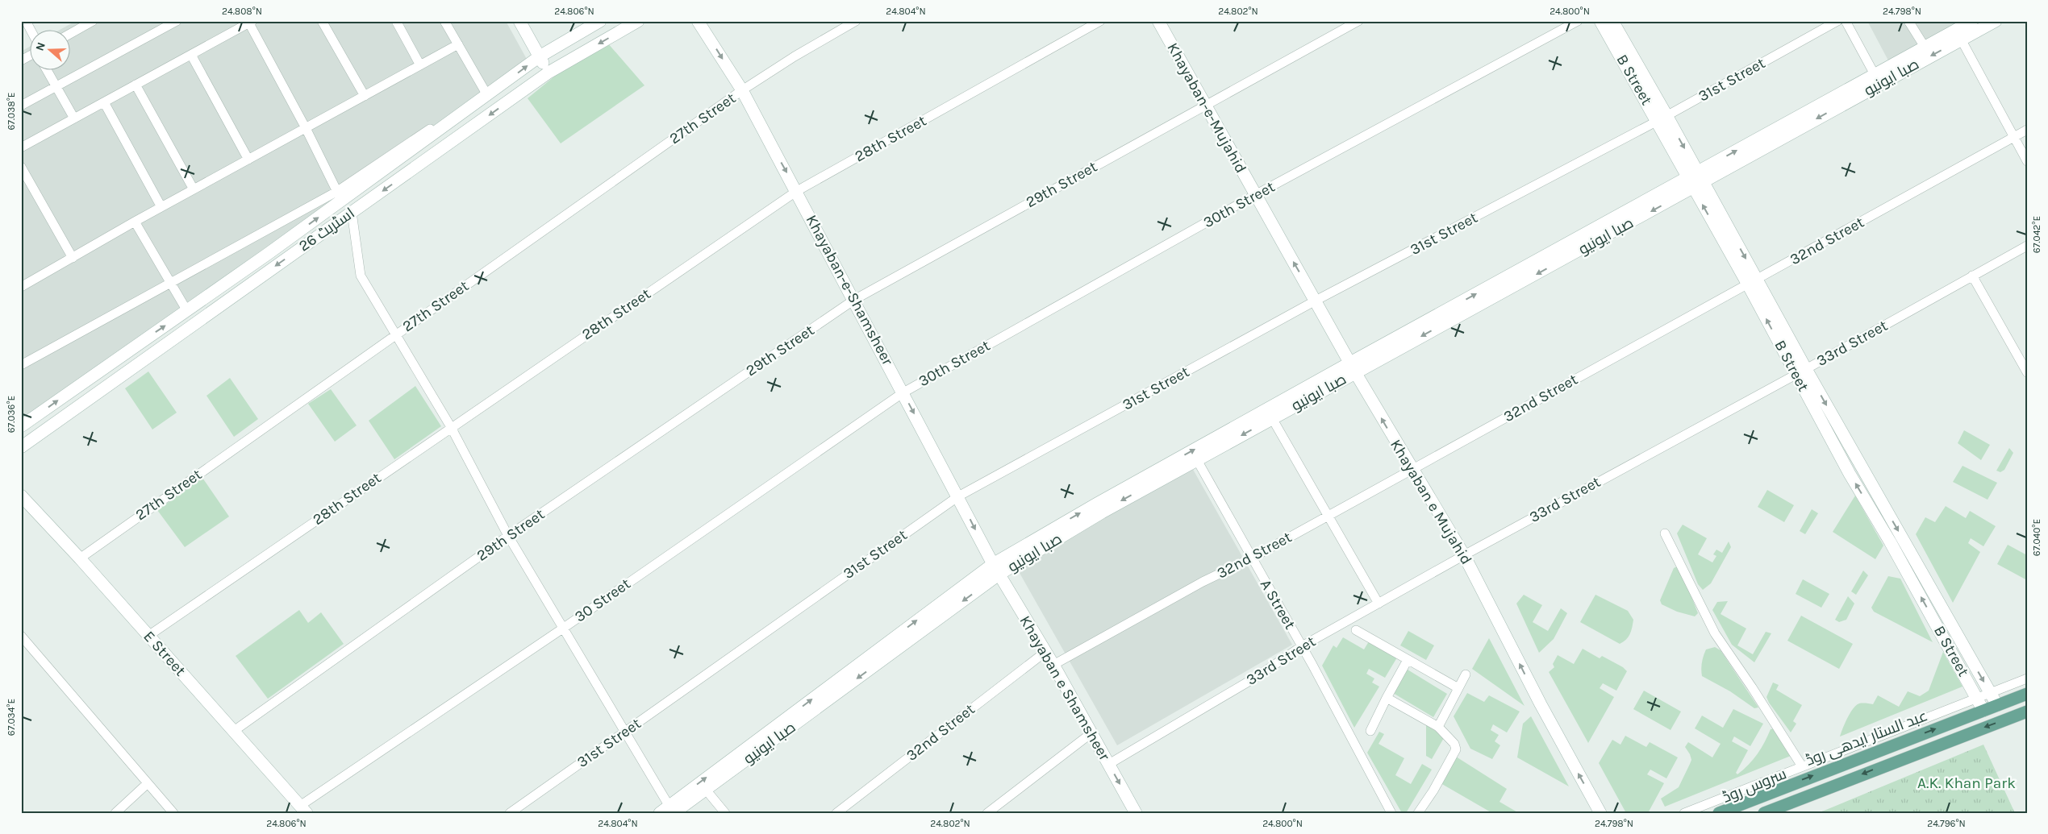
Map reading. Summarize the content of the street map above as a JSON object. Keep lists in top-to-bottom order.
{
  "streets": {
    "main road": [
      "صبا ایونیو",
      "B Street",
      "Khayaban-e-Mujahid",
      "اسٹریٹ 26",
      "Khayaban-e-Shamsheer",
      "Khayaban e Mujahid",
      "E Street",
      "Khayaban e Shamsheer",
      "عبد الستار ایدھی روڈ"
    ],
    "street": [
      "31st Street",
      "27th Street",
      "28th Street",
      "29th Street",
      "30th Street",
      "32nd Street",
      "33rd Street",
      "30 Street",
      "A Street",
      "سروس روڈ"
    ]
  },
  "crossings": [
    ["صبا ایونیو", "B Street"],
    ["صبا ایونیو", "Khayaban-e-Shamsheer"],
    ["صبا ایونیو", "Khayaban e Mujahid"],
    ["صبا ایونیو", "A Street"],
    ["صبا ایونیو", "Khayaban e Shamsheer"],
    ["B Street", "31st Street"],
    ["B Street", "32nd Street"],
    ["B Street", "33rd Street"],
    ["B Street", "عبد الستار ایدھی روڈ"],
    ["B Street", "سروس روڈ"],
    ["31st Street", "Khayaban-e-Shamsheer"],
    ["31st Street", "Khayaban e Mujahid"],
    ["Khayaban-e-Mujahid", "29th Street"],
    ["Khayaban-e-Mujahid", "30th Street"],
    ["Khayaban-e-Mujahid", "Khayaban e Mujahid"],
    ["27th Street", "Khayaban-e-Shamsheer"],
    ["27th Street", "E Street"],
    ["28th Street", "Khayaban-e-Shamsheer"],
    ["28th Street", "E Street"],
    ["29th Street", "Khayaban-e-Shamsheer"],
    ["29th Street", "E Street"],
    ["30th Street", "Khayaban-e-Shamsheer"],
    ["30th Street", "Khayaban e Mujahid"],
    ["30th Street", "30 Street"],
    ["32nd Street", "Khayaban e Mujahid"],
    ["32nd Street", "A Street"],
    ["32nd Street", "Khayaban e Shamsheer"],
    ["Khayaban-e-Shamsheer", "30 Street"],
    ["Khayaban-e-Shamsheer", "Khayaban e Shamsheer"],
    ["33rd Street", "Khayaban e Mujahid"],
    ["33rd Street", "A Street"],
    ["33rd Street", "Khayaban e Shamsheer"],
    ["30 Street", "E Street"]
  ],
  "one_way": ["Khayaban-e-Shamsheer", "Khayaban e Mujahid"],
  "parks": ["A.K. Khan Park"],
  "north": "left",
  "coordinates": [
    "24.808°N",
    "24.806°N",
    "24.804°N",
    "24.802°N",
    "24.800°N",
    "24.798°N",
    "67.038°E",
    "67.042°E",
    "67.036°E",
    "67.040°E",
    "67.034°E",
    "24.796°N"
  ]
}
